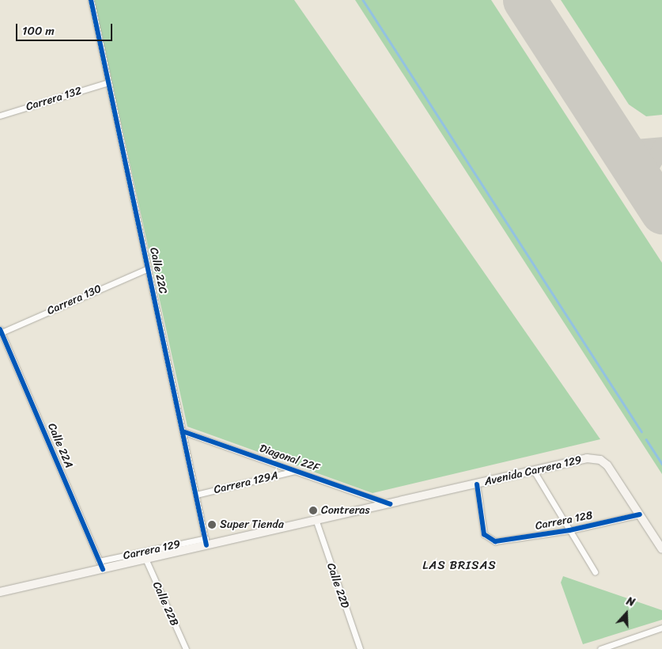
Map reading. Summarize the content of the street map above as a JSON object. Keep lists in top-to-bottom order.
{
  "streets": {
    "main road": ["Avenida Carrera 129"],
    "street": [
      "Carrera 132",
      "Calle 22C",
      "Carrera 130",
      "Calle 22A",
      "Diagonal 22F",
      "Carrera 129A",
      "Carrera 128",
      "Carrera 129",
      "Calle 22D",
      "Calle 22B"
    ]
  },
  "crossings": [
    ["Carrera 132", "Calle 22C"],
    ["Calle 22C", "Carrera 130"],
    ["Calle 22C", "Diagonal 22F"],
    ["Calle 22C", "Avenida Carrera 129"],
    ["Calle 22C", "Carrera 129A"],
    ["Calle 22C", "Carrera 129"],
    ["Carrera 130", "Calle 22A"],
    ["Calle 22A", "Avenida Carrera 129"],
    ["Calle 22A", "Carrera 129"],
    ["Diagonal 22F", "Avenida Carrera 129"],
    ["Diagonal 22F", "Carrera 129A"],
    ["Avenida Carrera 129", "Carrera 128"],
    ["Avenida Carrera 129", "Carrera 129"],
    ["Avenida Carrera 129", "Calle 22D"],
    ["Avenida Carrera 129", "Calle 22B"]
  ],
  "districts": ["LAS BRISAS"],
  "places": ["Contreras", "Super Tienda"],
  "scale_bar": "100 m",
  "north": "top"
}
